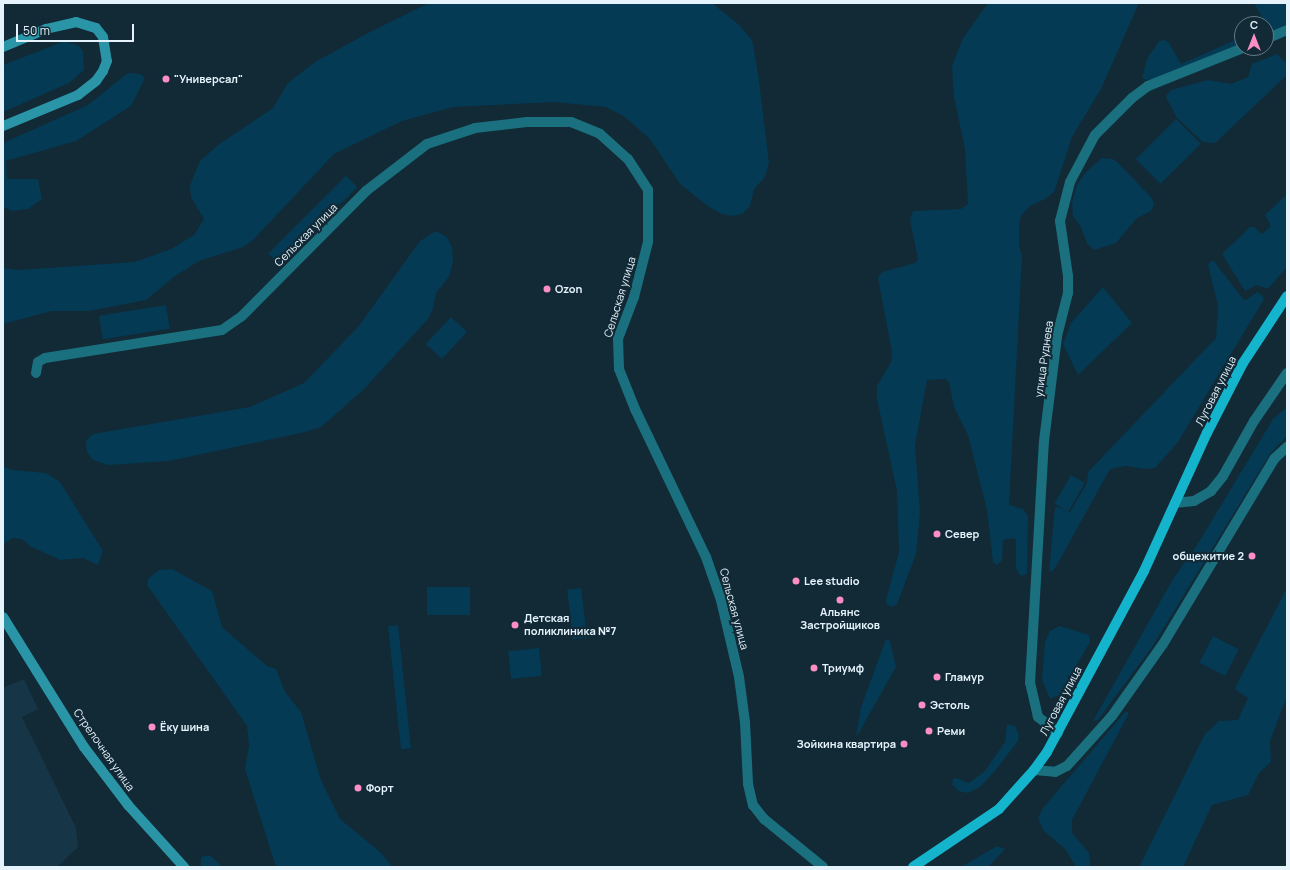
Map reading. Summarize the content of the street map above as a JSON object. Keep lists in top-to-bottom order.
{
  "streets": {
    "main road": ["Луговая улица", "Стрелочная улица"],
    "street": ["Сельская улица", "улица Руднева"]
  },
  "crossings": [
    ["улица Руднева", "Луговая улица"]
  ],
  "places": [
    "\"Универсал\"",
    "Ozon",
    "Север",
    "общежитие 2",
    "Lee studio",
    "Альянс Застройщиков",
    "Детская поликлиника №7",
    "Триумф",
    "Гламур",
    "Эстоль",
    "Ёку шина",
    "Реми",
    "Зойкина квартира",
    "Форт"
  ],
  "scale_bar": "50 m",
  "north": "top"
}
